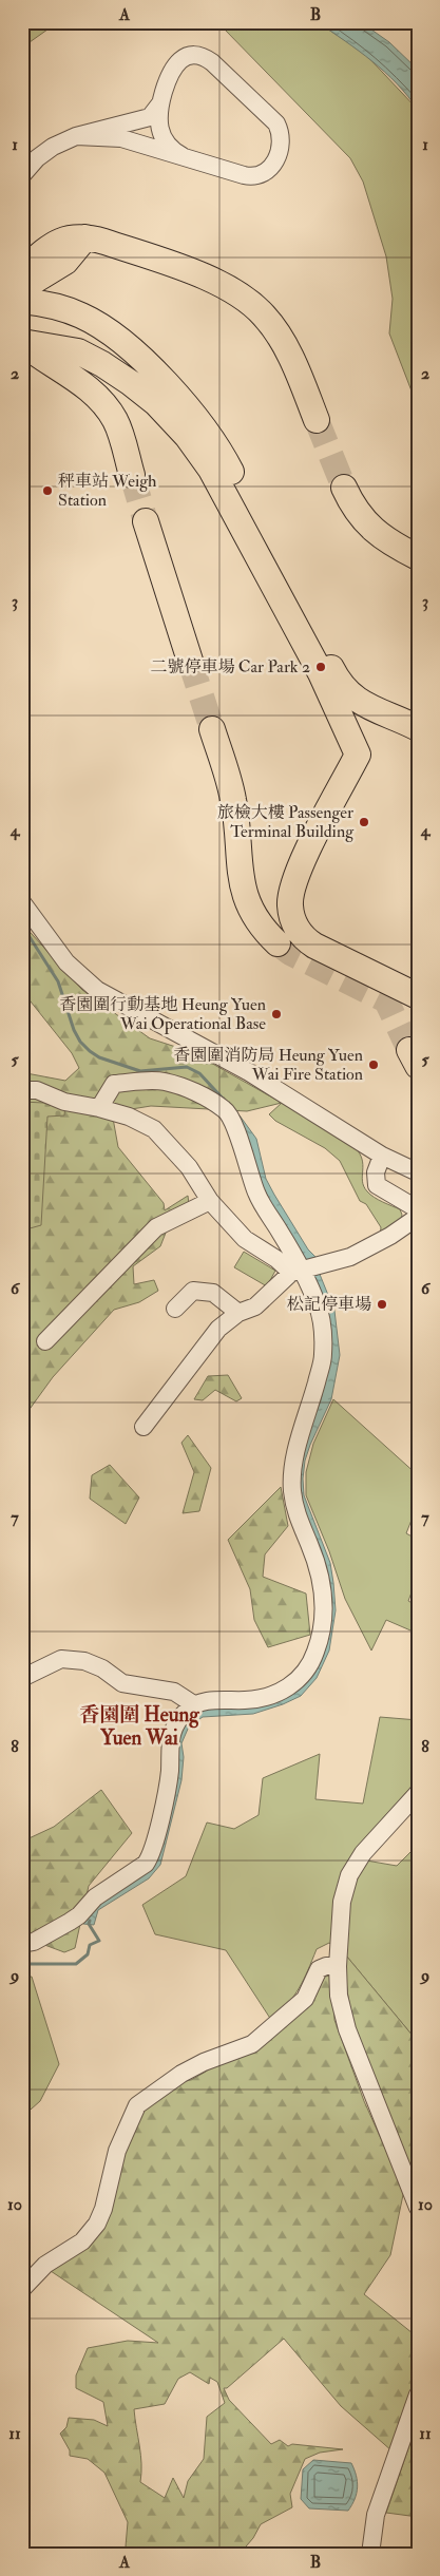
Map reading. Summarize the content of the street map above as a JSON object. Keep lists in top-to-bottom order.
{
  "districts": ["香園圍 Heung Yuen Wai"],
  "places": [
    "秤車站 Weigh Station",
    "二號停車場 Car Park 2",
    "旅檢大樓 Passenger Terminal Building",
    "香園圍行動基地 Heung Yuen Wai Operational Base",
    "香園圍消防局 Heung Yuen Wai Fire Station",
    "松記停車場"
  ],
  "grid": {
    "columns": ["A", "B"],
    "rows": [
      "1",
      "2",
      "3",
      "4",
      "5",
      "6",
      "7",
      "8",
      "9",
      "10",
      "11"
    ]
  }
}
